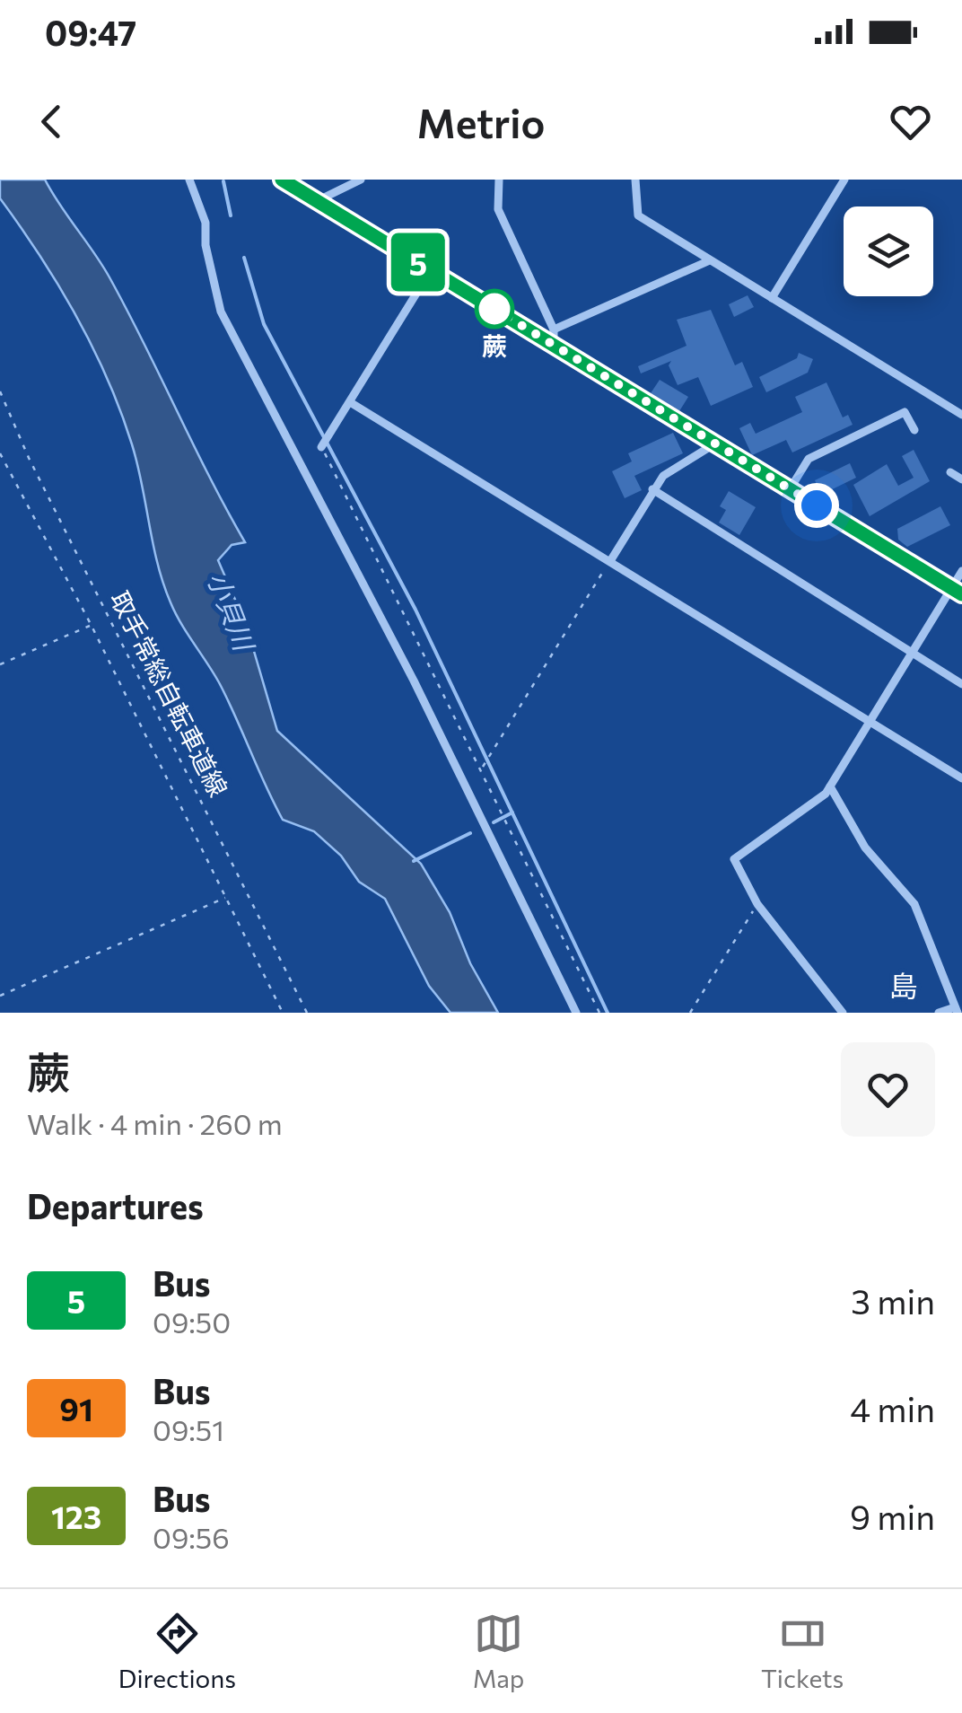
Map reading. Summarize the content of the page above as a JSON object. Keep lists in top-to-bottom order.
{
  "streets": {
    "path": ["取手常総自転車道線"]
  },
  "districts": ["島"],
  "water": ["小貝川"],
  "places": ["蕨"],
  "lines": ["bus line 5"],
  "page": {
    "status": "09:47",
    "header": "Metrio",
    "on_map": "5",
    "heading": [
      ["蕨", "Walk · 4 min · 260 m"],
      "Departures"
    ],
    "list": [
      {
        "mark": "5",
        "name": "Bus",
        "note": "09:50",
        "value": "3 min"
      },
      {
        "mark": "91",
        "name": "Bus",
        "note": "09:51",
        "value": "4 min"
      },
      {
        "mark": "123",
        "name": "Bus",
        "note": "09:56",
        "value": "9 min"
      }
    ],
    "tabs": ["Directions", "Map", "Tickets"]
  }
}
